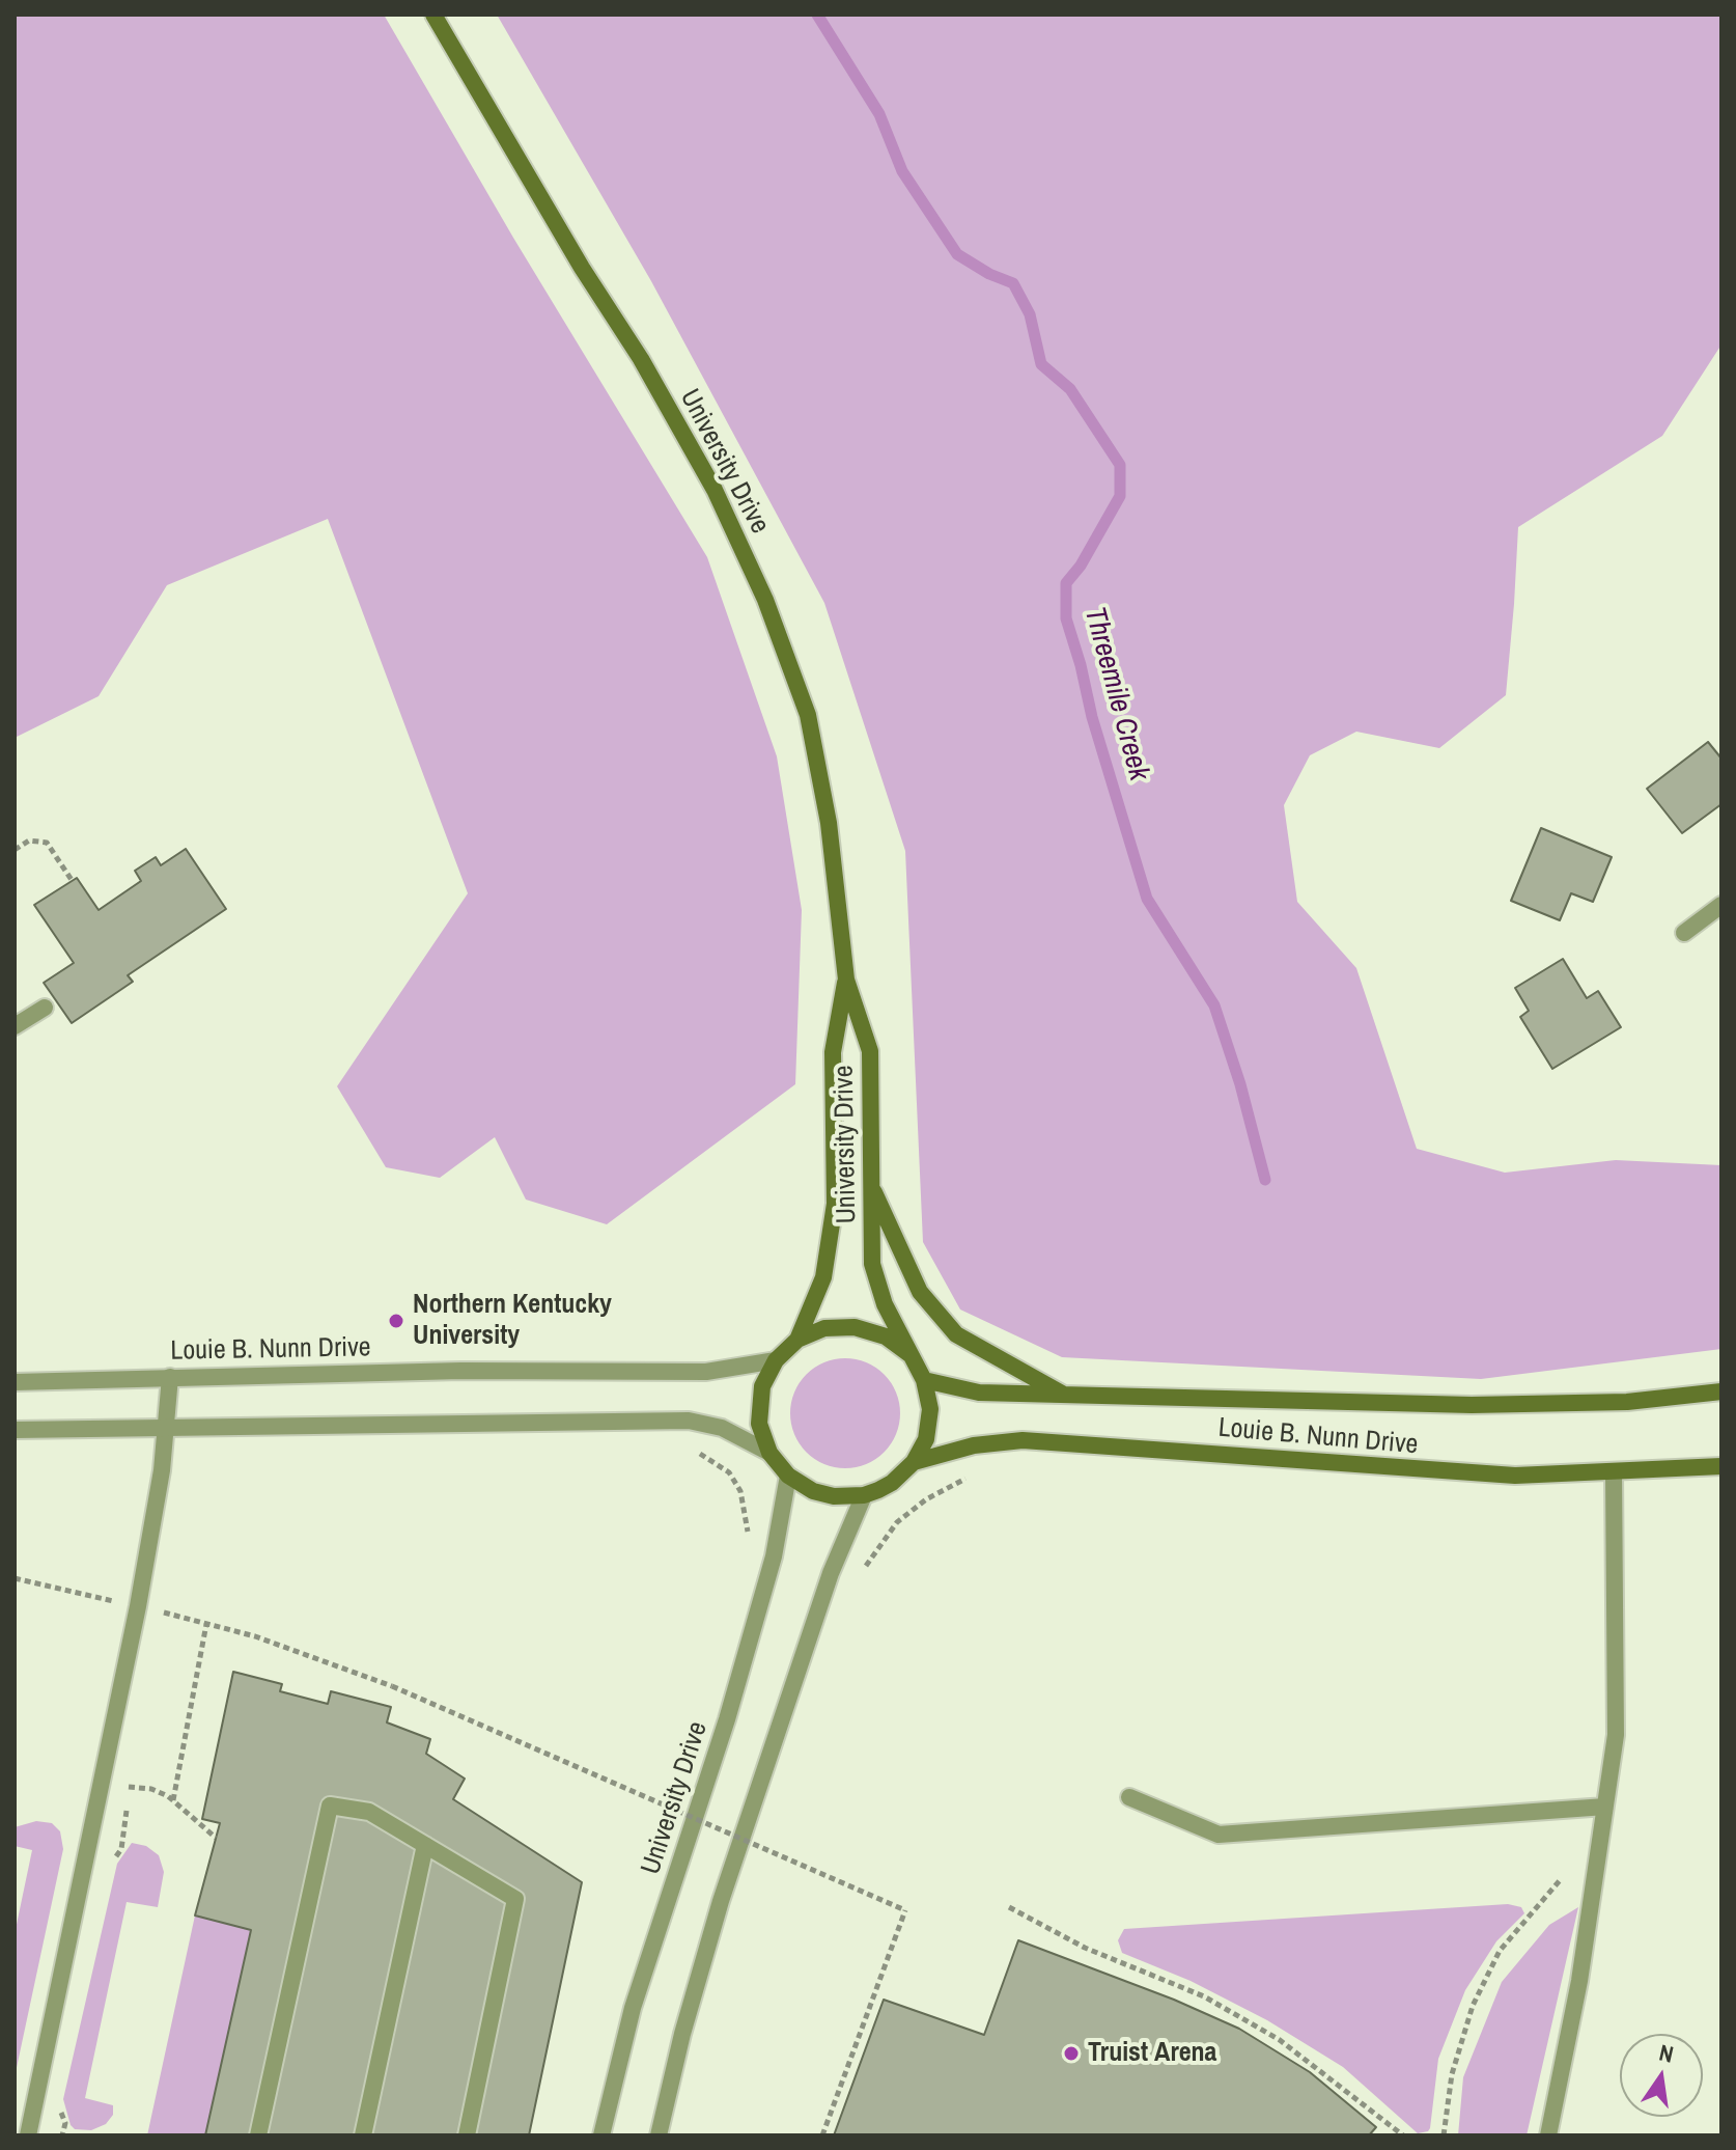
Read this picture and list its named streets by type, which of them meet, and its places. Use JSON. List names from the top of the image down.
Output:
{
  "streets": {
    "main road": ["University Drive", "Louie B. Nunn Drive"]
  },
  "crossings": [
    ["University Drive", "Louie B. Nunn Drive"]
  ],
  "water": ["Threemile Creek"],
  "places": ["Northern Kentucky University", "Truist Arena"],
  "north": "top"
}
